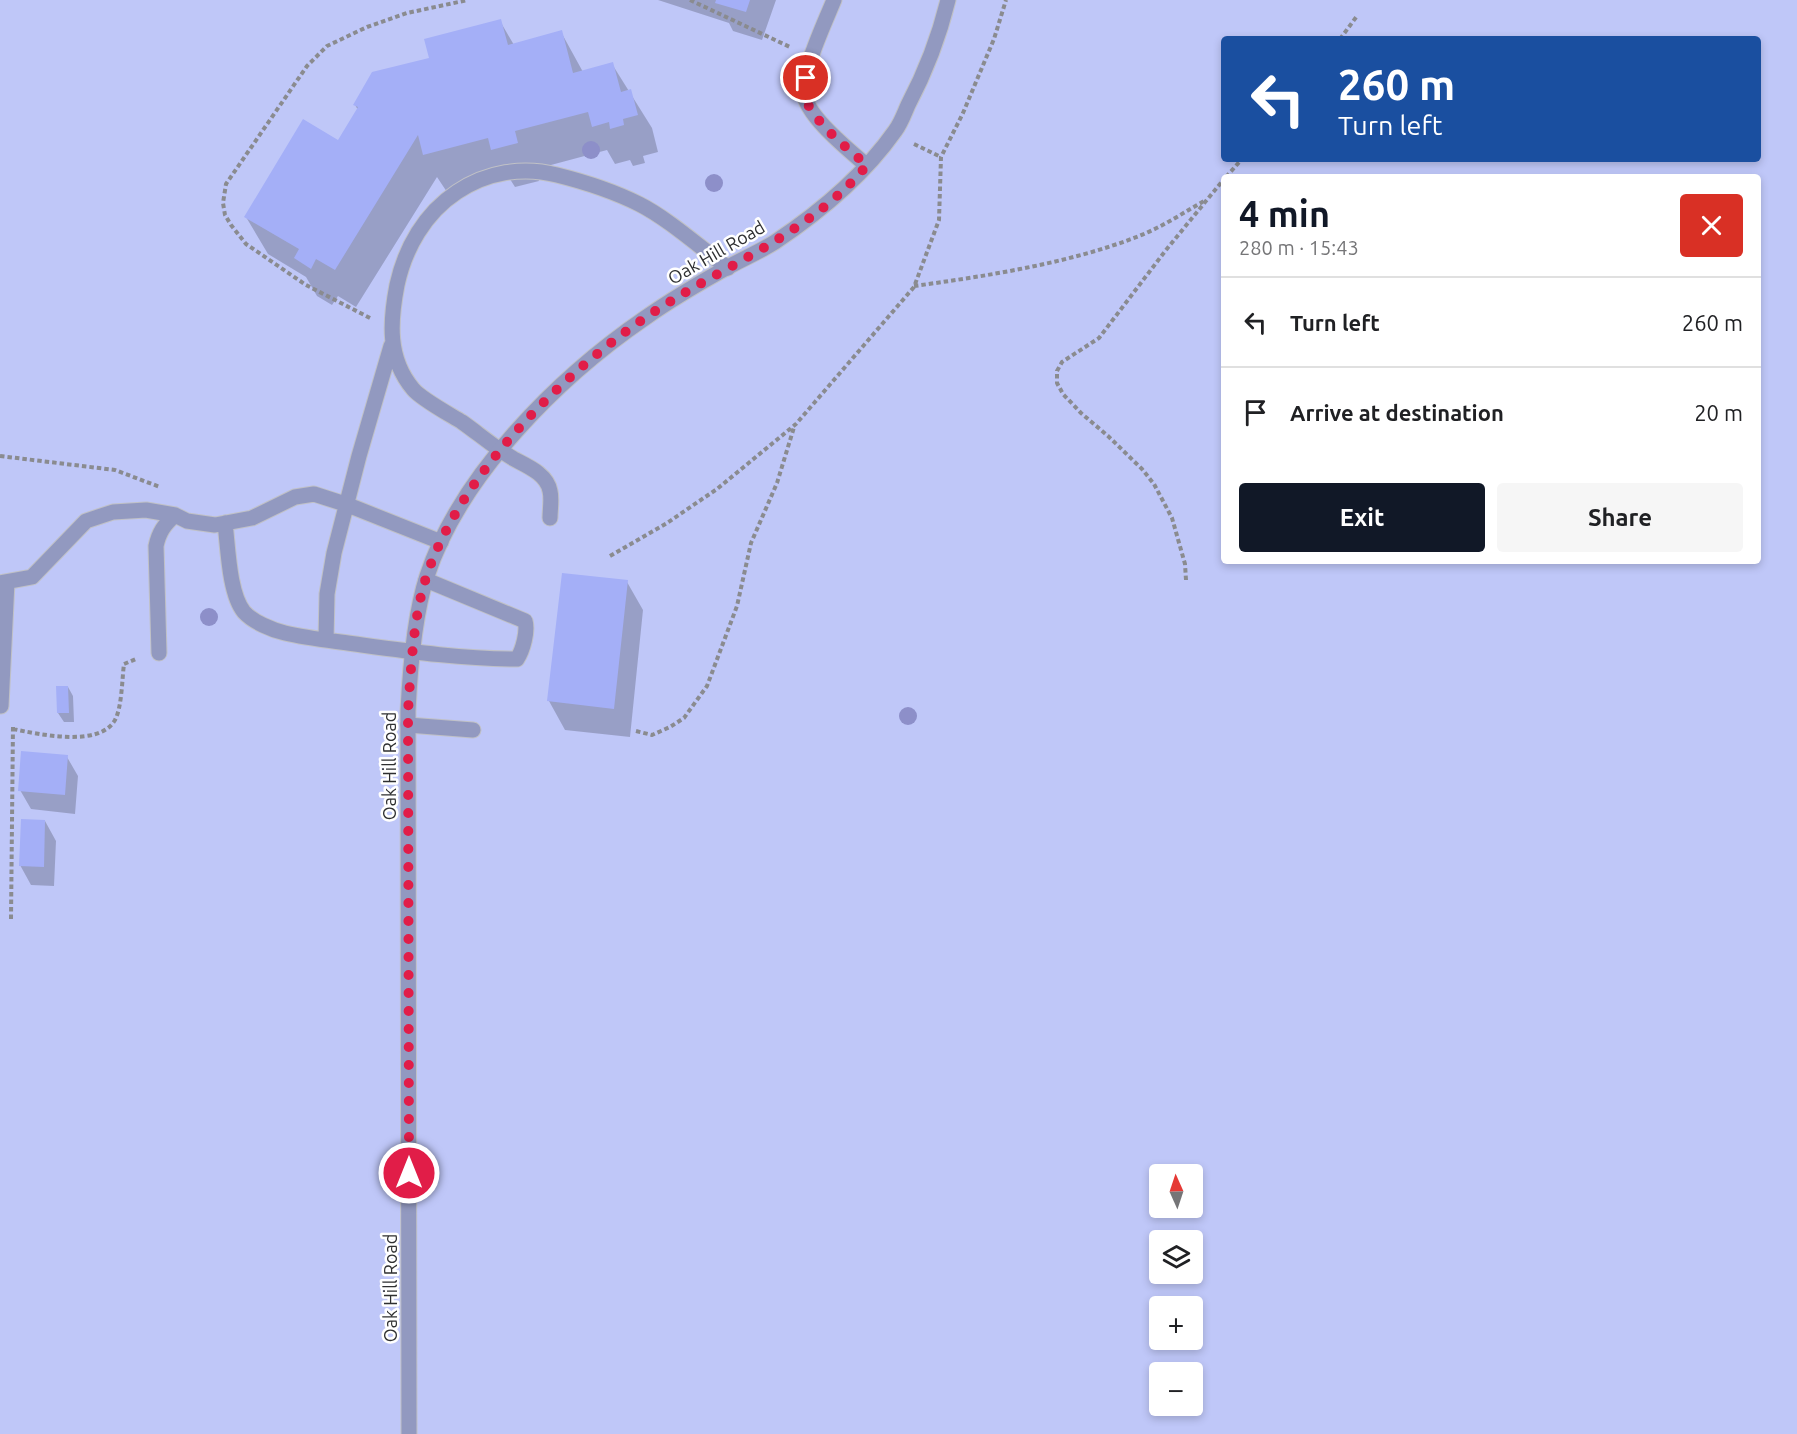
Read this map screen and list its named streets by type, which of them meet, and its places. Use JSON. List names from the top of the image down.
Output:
{
  "streets": {
    "street": ["Oak Hill Road"]
  },
  "north": "top",
  "page": {
    "turn": ["260 m", "Turn left"],
    "heading": ["4 min", "280 m · 15:43"],
    "list": [
      {
        "name": "Turn left",
        "value": "260 m"
      },
      {
        "name": "Arrive at destination",
        "value": "20 m"
      }
    ],
    "buttons": ["Exit", "Share"],
    "map_buttons": ["+", "−"]
  }
}
